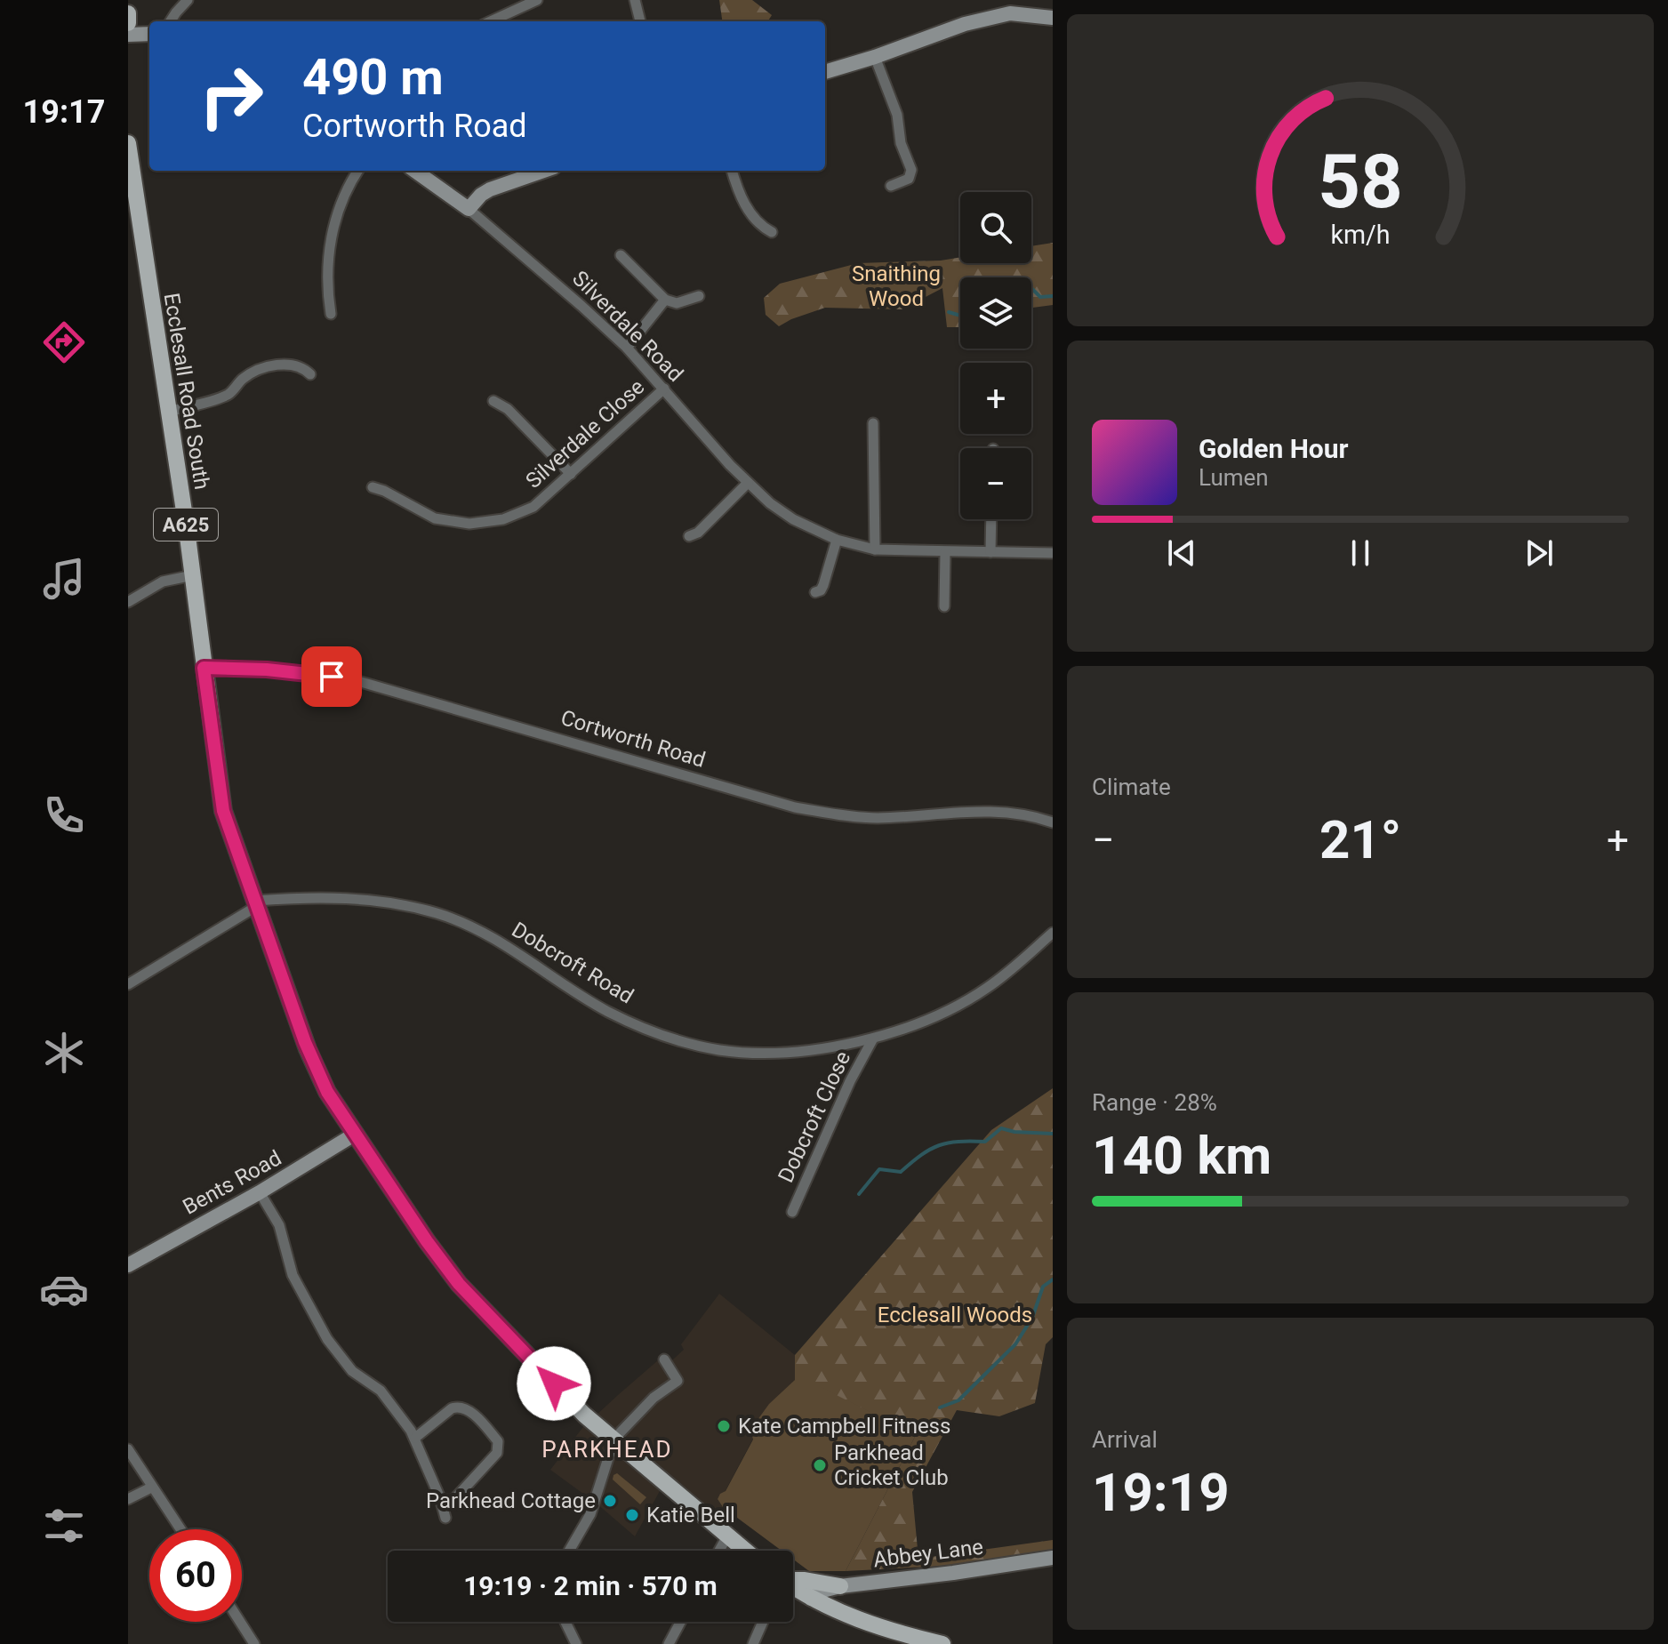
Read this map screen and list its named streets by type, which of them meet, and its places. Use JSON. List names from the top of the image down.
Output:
{
  "streets": {
    "main road": ["Ecclesall Road South", "A625"],
    "street": [
      "Silverdale Road",
      "Silverdale Close",
      "Cortworth Road",
      "Dobcroft Road",
      "Dobcroft Close",
      "Bents Road",
      "Abbey Lane"
    ]
  },
  "crossings": [
    ["Silverdale Road", "Silverdale Close"],
    ["Ecclesall Road South", "Cortworth Road"],
    ["Ecclesall Road South", "Dobcroft Road"],
    ["Ecclesall Road South", "Bents Road"],
    ["Dobcroft Road", "Dobcroft Close"]
  ],
  "districts": ["PARKHEAD"],
  "parks": ["Snaithing Wood", "Ecclesall Woods"],
  "places": [
    "Kate Campbell Fitness",
    "Parkhead Cricket Club",
    "Parkhead Cottage",
    "Katie Bell"
  ],
  "page": {
    "tabs": "19:17",
    "turn": ["490 m", "Cortworth Road"],
    "map_buttons": ["+", "−"],
    "song": ["Golden Hour", "Lumen"],
    "tile": [
      "Climate",
      ["Range · 28%", "140 km"],
      ["Arrival", "19:19"]
    ],
    "heat": ["−", "21°", "+"],
    "limit": "60",
    "trip": "19:19 · 2 min · 570 m",
    "gauge": ["58", "km/h"]
  }
}
